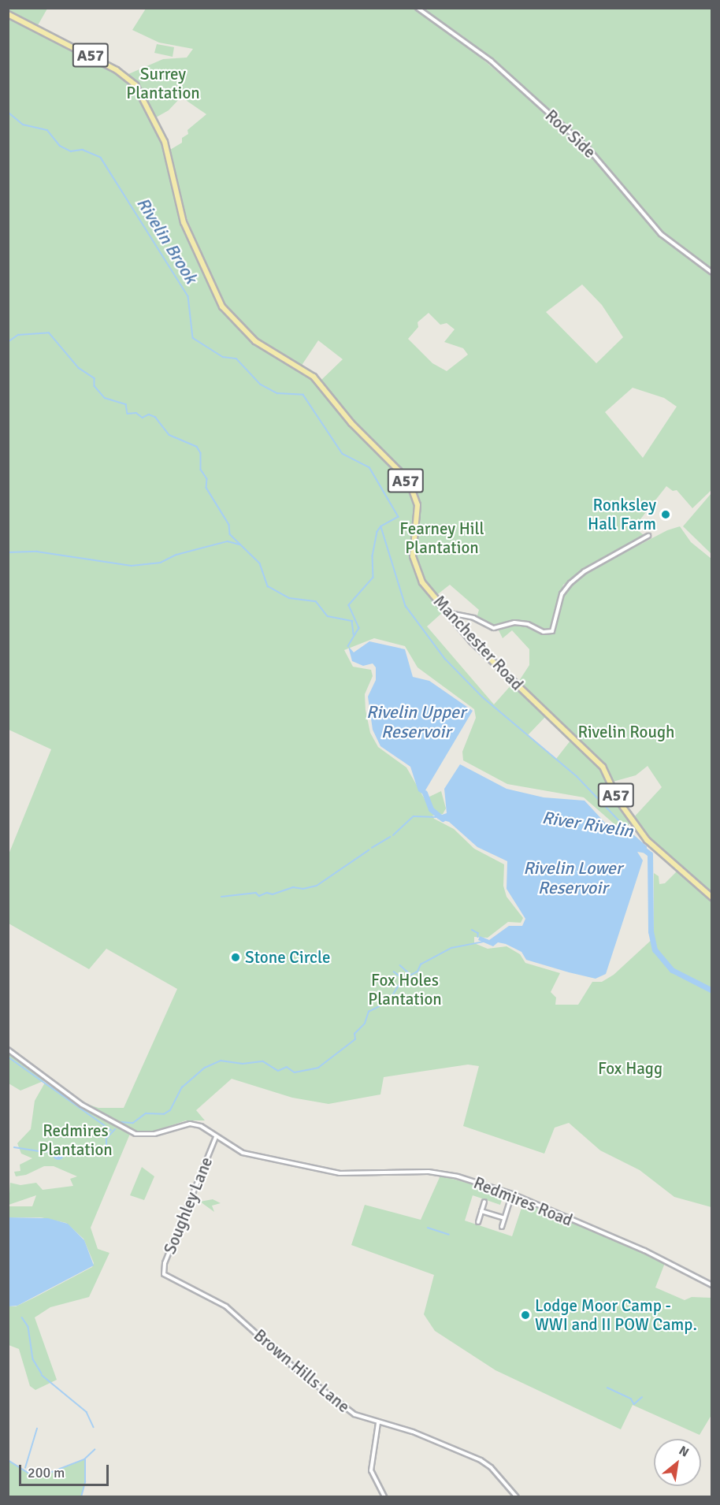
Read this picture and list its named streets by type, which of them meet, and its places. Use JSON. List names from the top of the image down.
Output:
{
  "streets": {
    "main road": ["A57", "Manchester Road"],
    "street": [
      "Rod Side",
      "Redmires Road",
      "Soughley Lane",
      "Brown Hills Lane"
    ]
  },
  "crossings": [
    ["Redmires Road", "Soughley Lane"],
    ["Soughley Lane", "Brown Hills Lane"]
  ],
  "water": [
    "Rivelin Brook",
    "Rivelin Upper Reservoir",
    "River Rivelin",
    "Rivelin Lower Reservoir"
  ],
  "parks": [
    "Surrey Plantation",
    "Fearney Hill Plantation",
    "Rivelin Rough",
    "Fox Holes Plantation",
    "Fox Hagg",
    "Redmires Plantation"
  ],
  "places": ["Ronksley Hall Farm", "Stone Circle", "Lodge Moor Camp - WWI and II POW Camp."],
  "scale_bar": "200 m",
  "north": "top right"
}
